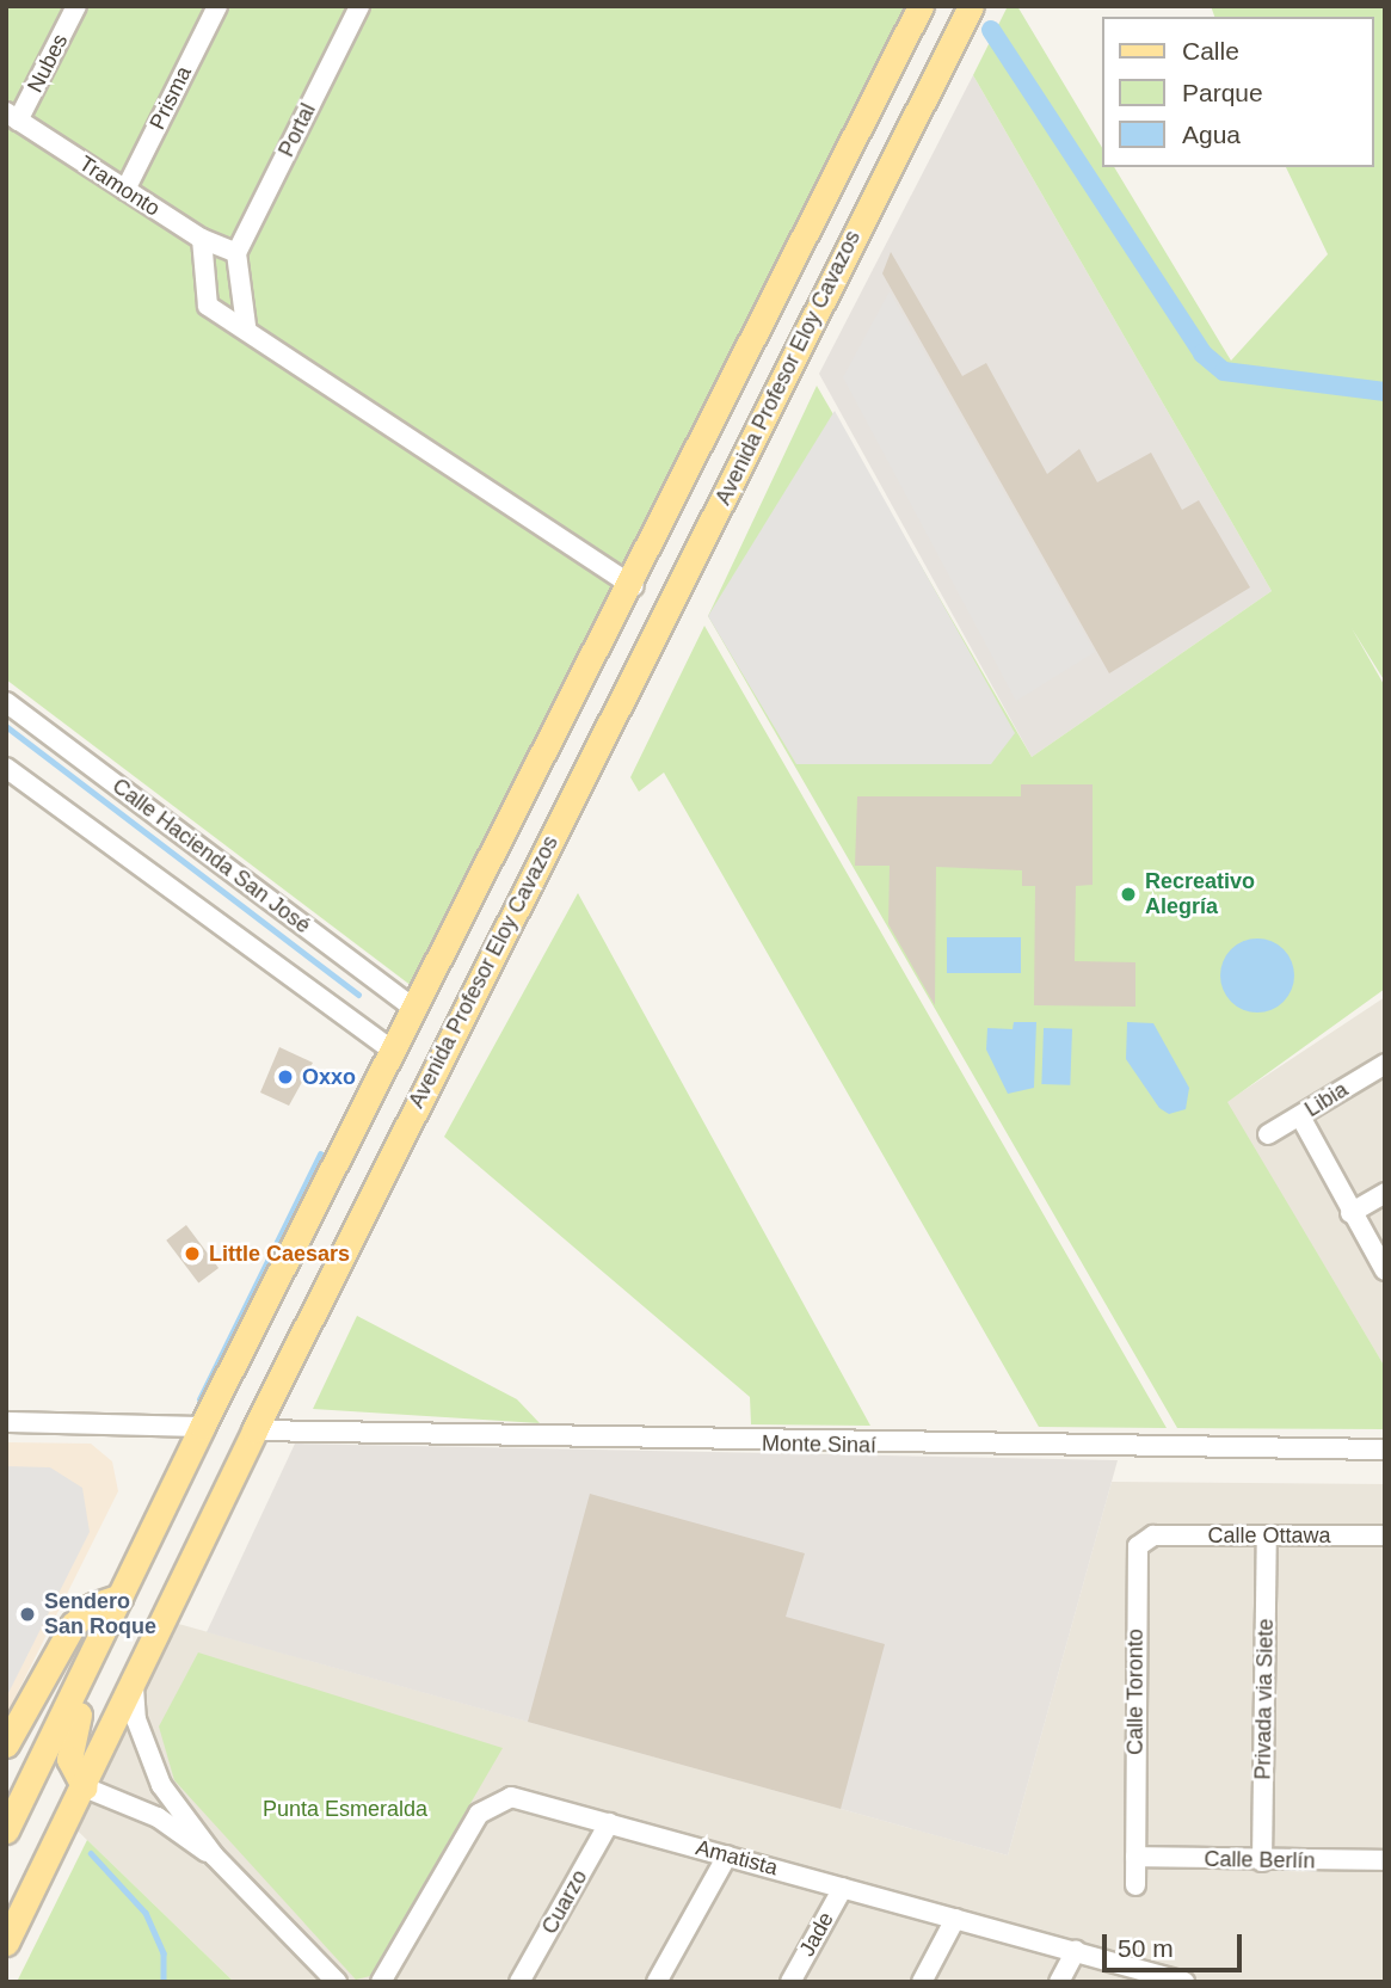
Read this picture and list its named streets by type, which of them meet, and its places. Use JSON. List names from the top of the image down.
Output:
{
  "streets": {
    "main road": ["Avenida Profesor Eloy Cavazos"],
    "street": [
      "Nubes",
      "Prisma",
      "Portal",
      "Tramonto",
      "Calle Hacienda San José",
      "Libia",
      "Monte Sinaí",
      "Calle Ottawa",
      "Calle Toronto",
      "Privada via Siete",
      "Amatista",
      "Calle Berlín",
      "Cuarzo",
      "Jade"
    ]
  },
  "crossings": [
    ["Nubes", "Tramonto"],
    ["Prisma", "Tramonto"],
    ["Portal", "Tramonto"],
    ["Avenida Profesor Eloy Cavazos", "Calle Hacienda San José"],
    ["Avenida Profesor Eloy Cavazos", "Monte Sinaí"],
    ["Calle Ottawa", "Calle Toronto"],
    ["Calle Ottawa", "Privada via Siete"],
    ["Calle Toronto", "Calle Berlín"],
    ["Privada via Siete", "Calle Berlín"],
    ["Amatista", "Cuarzo"],
    ["Amatista", "Jade"]
  ],
  "parks": ["Punta Esmeralda"],
  "places": [
    "Recreativo Alegría",
    "Oxxo",
    "Little Caesars",
    "Sendero San Roque"
  ],
  "legend": ["Calle", "Parque", "Agua"],
  "scale_bar": "50 m"
}
